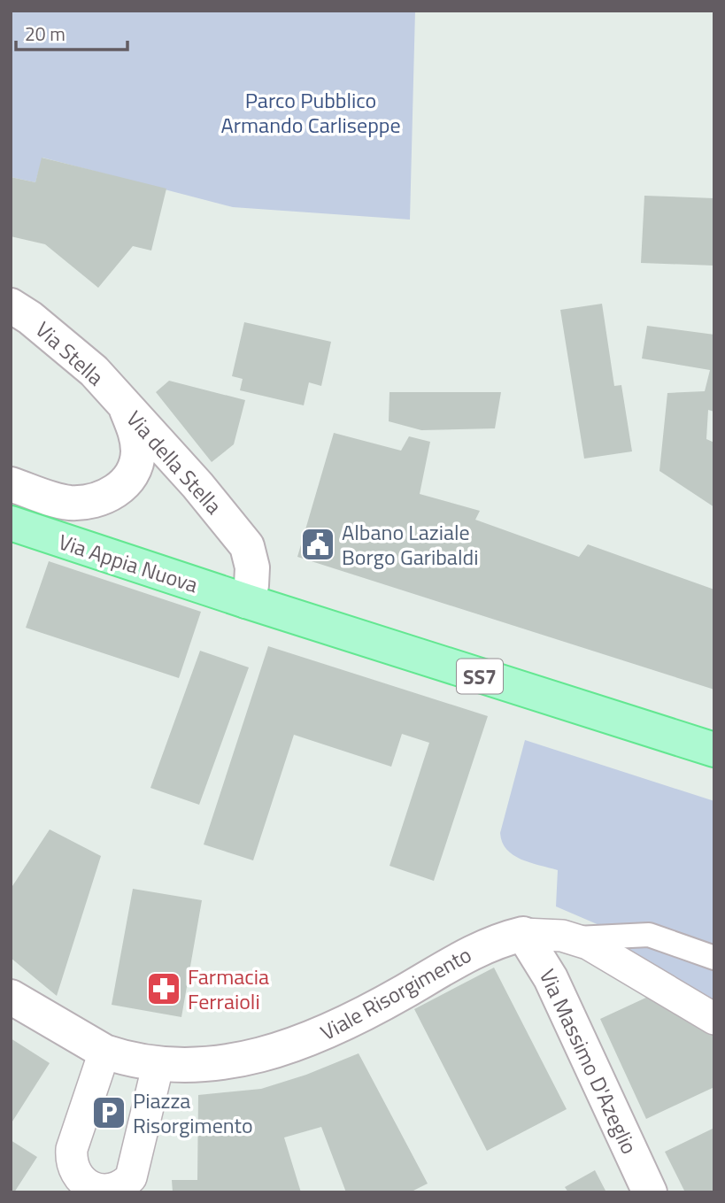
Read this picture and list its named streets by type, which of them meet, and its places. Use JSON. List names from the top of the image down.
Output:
{
  "streets": {
    "main road": ["Via Appia Nuova", "SS7"],
    "street": [
      "Via Stella",
      "Via della Stella",
      "Viale Risorgimento",
      "Via Massimo D'Azeglio"
    ]
  },
  "crossings": [
    ["Via Stella", "Via della Stella"],
    ["Via della Stella", "Via Appia Nuova"],
    ["Via della Stella", "SS7"],
    ["Via Appia Nuova", "SS7"],
    ["Viale Risorgimento", "Via Massimo D'Azeglio"]
  ],
  "parks": ["Parco Pubblico Armando Carliseppe"],
  "places": {
    "public building": ["Albano Laziale Borgo Garibaldi"],
    "pharmacy": ["Farmacia Ferraioli"],
    "parking": ["Piazza Risorgimento"]
  },
  "scale_bar": "20 m"
}
